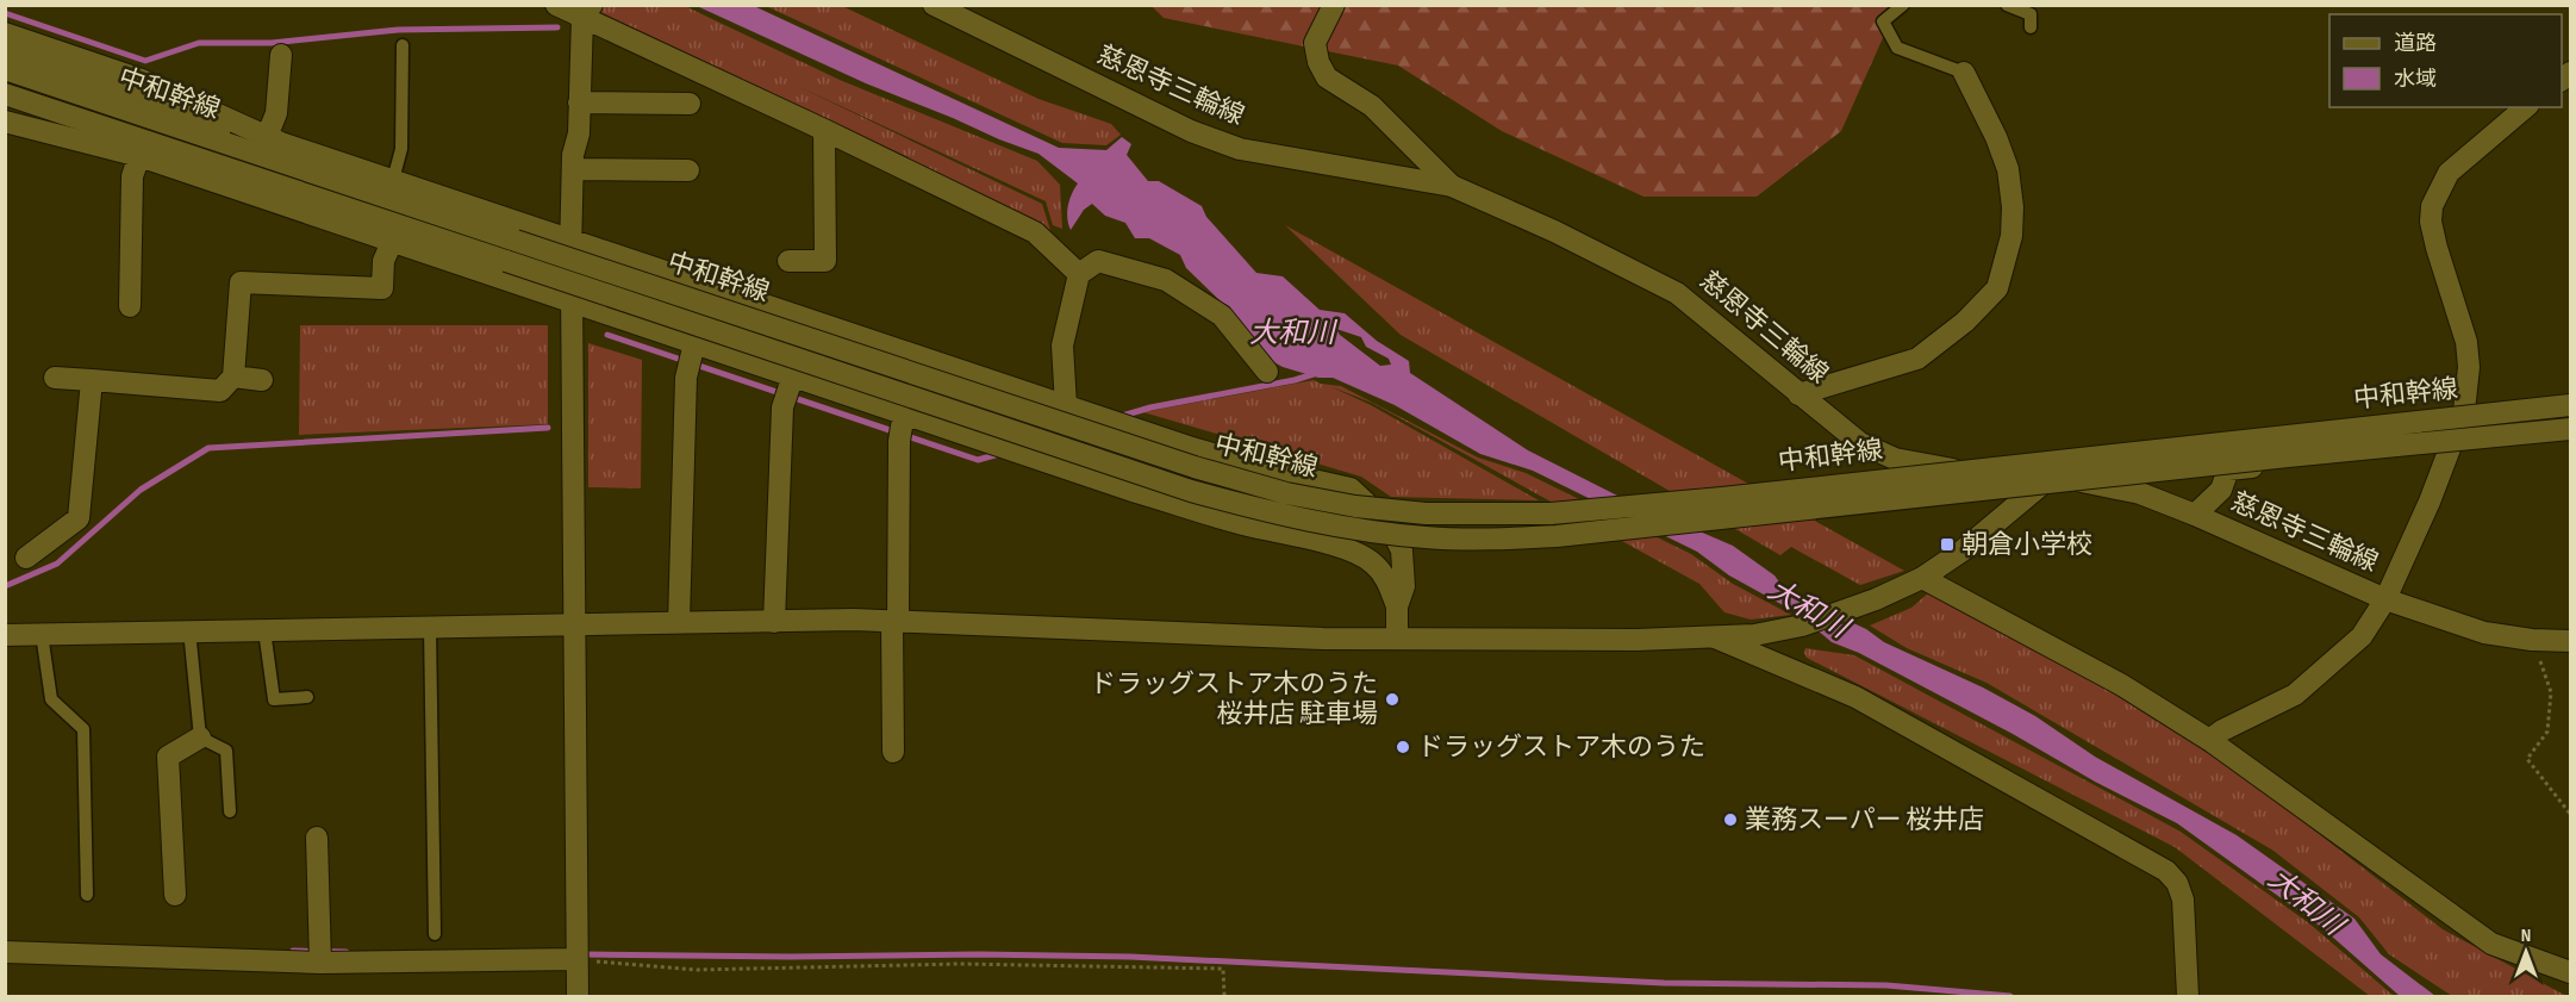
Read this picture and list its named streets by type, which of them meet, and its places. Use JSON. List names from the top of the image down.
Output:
{
  "streets": {
    "street": ["慈恩寺三輪線", "中和幹線"]
  },
  "water": ["大和川"],
  "places": {
    "transit": ["朝倉小学校"],
    "other": ["ドラッグストア木のうた 桜井店 駐車場", "ドラッグストア木のうた", "業務スーパー 桜井店"]
  },
  "legend": ["道路", "水域"],
  "north": "top"
}
